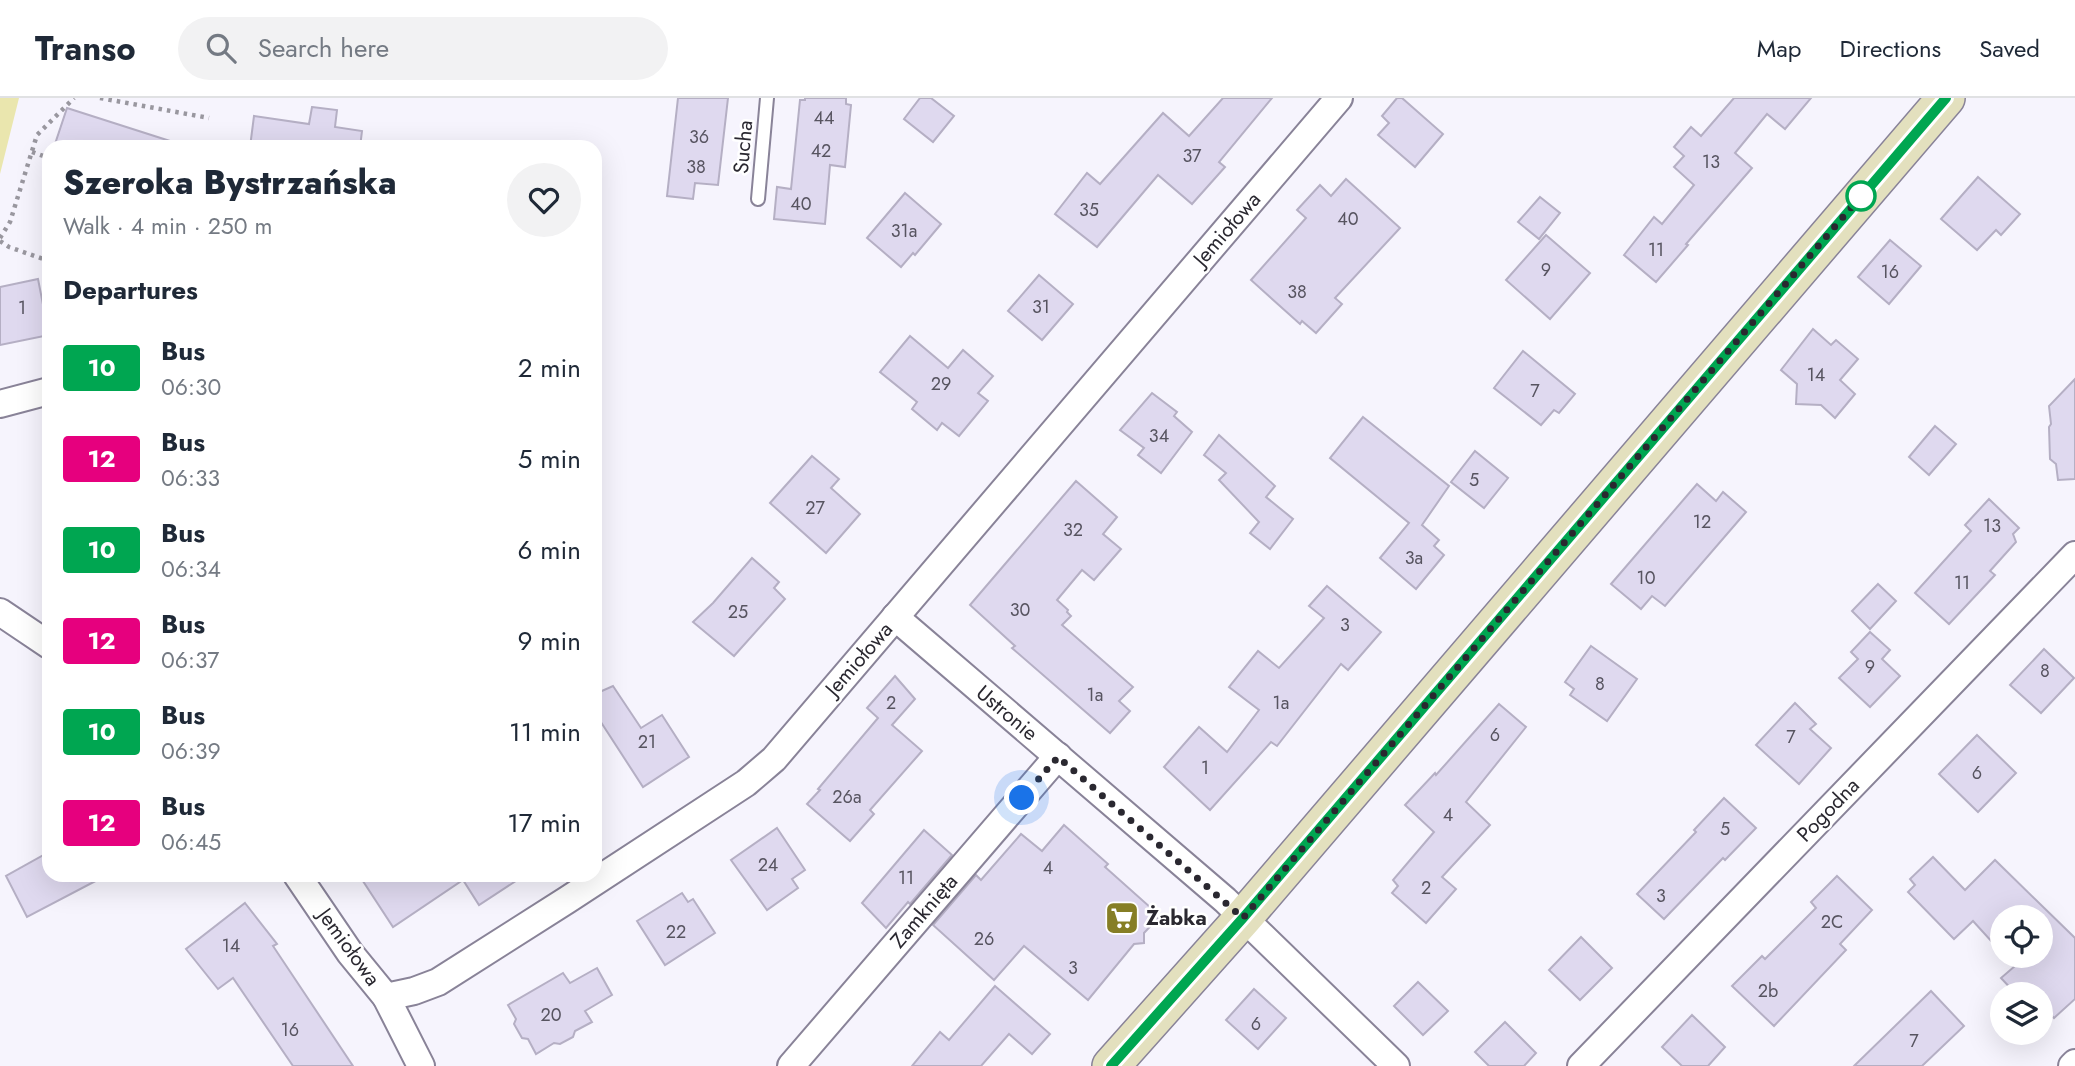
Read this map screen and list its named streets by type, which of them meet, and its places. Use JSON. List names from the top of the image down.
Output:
{
  "streets": {
    "street": [
      "Jemiołowa",
      "Ustronie",
      "Pogodna",
      "Zamknięta"
    ],
    "lane": ["Sucha"]
  },
  "crossings": [
    ["Jemiołowa", "Ustronie"],
    ["Ustronie", "Zamknięta"]
  ],
  "places": {
    "supermarket": ["Żabka"]
  },
  "lines": ["bus line 10"],
  "house_numbers": [
    "44",
    "36",
    "42",
    "37",
    "13",
    "38",
    "40",
    "35",
    "40",
    "31a",
    "11",
    "9",
    "16",
    "38",
    "31",
    "1",
    "14",
    "29",
    "7",
    "34",
    "5",
    "27",
    "12",
    "13",
    "32",
    "3a",
    "10",
    "11",
    "30",
    "25",
    "3",
    "9",
    "8",
    "8",
    "1a",
    "2",
    "1a",
    "6",
    "7",
    "21",
    "1",
    "6",
    "26a",
    "4",
    "5",
    "24",
    "4",
    "11",
    "2",
    "3",
    "2C",
    "22",
    "26",
    "14",
    "3",
    "2b",
    "20",
    "6",
    "16",
    "7"
  ],
  "page": {
    "header": "Transo",
    "search": "Search here",
    "nav": ["Map", "Directions", "Saved"],
    "heading": [
      ["Szeroka Bystrzańska", "Walk · 4 min · 250 m"],
      "Departures"
    ],
    "list": [
      {
        "mark": "10",
        "name": "Bus",
        "note": "06:30",
        "value": "2 min"
      },
      {
        "mark": "12",
        "name": "Bus",
        "note": "06:33",
        "value": "5 min"
      },
      {
        "mark": "10",
        "name": "Bus",
        "note": "06:34",
        "value": "6 min"
      },
      {
        "mark": "12",
        "name": "Bus",
        "note": "06:37",
        "value": "9 min"
      },
      {
        "mark": "10",
        "name": "Bus",
        "note": "06:39",
        "value": "11 min"
      },
      {
        "mark": "12",
        "name": "Bus",
        "note": "06:45",
        "value": "17 min"
      }
    ]
  }
}
